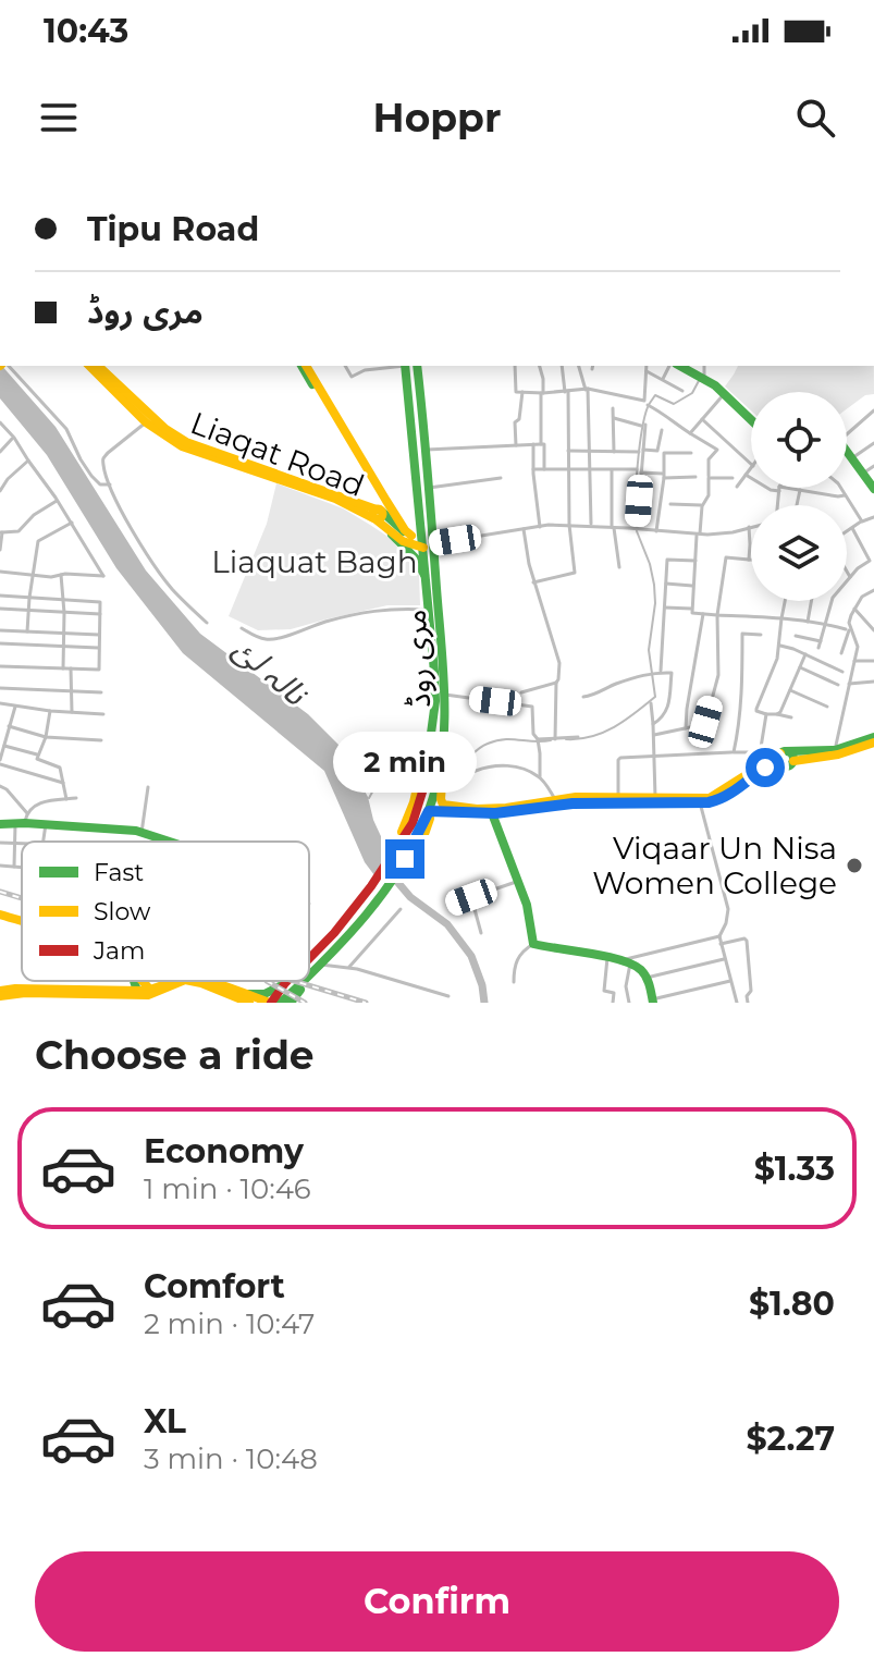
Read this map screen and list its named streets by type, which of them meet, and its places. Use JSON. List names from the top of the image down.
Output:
{
  "streets": {
    "main road": ["Liaqat Road", "مری روڈ"]
  },
  "crossings": [
    ["Liaqat Road", "مری روڈ"]
  ],
  "water": ["نالہ لئ"],
  "parks": ["Liaquat Bagh"],
  "places": ["Viqaar Un Nisa Women College"],
  "legend": ["Fast", "Slow", "Jam"],
  "page": {
    "status": "10:43",
    "header": "Hoppr",
    "banner": ["Tipu Road", "مری روڈ"],
    "bubble": "2 min",
    "heading": "Choose a ride",
    "list": [
      {
        "name": "Economy",
        "note": "1 min · 10:46",
        "value": "$1.33"
      },
      {
        "name": "Comfort",
        "note": "2 min · 10:47",
        "value": "$1.80"
      },
      {
        "name": "XL",
        "note": "3 min · 10:48",
        "value": "$2.27"
      }
    ],
    "buttons": "Confirm"
  }
}
